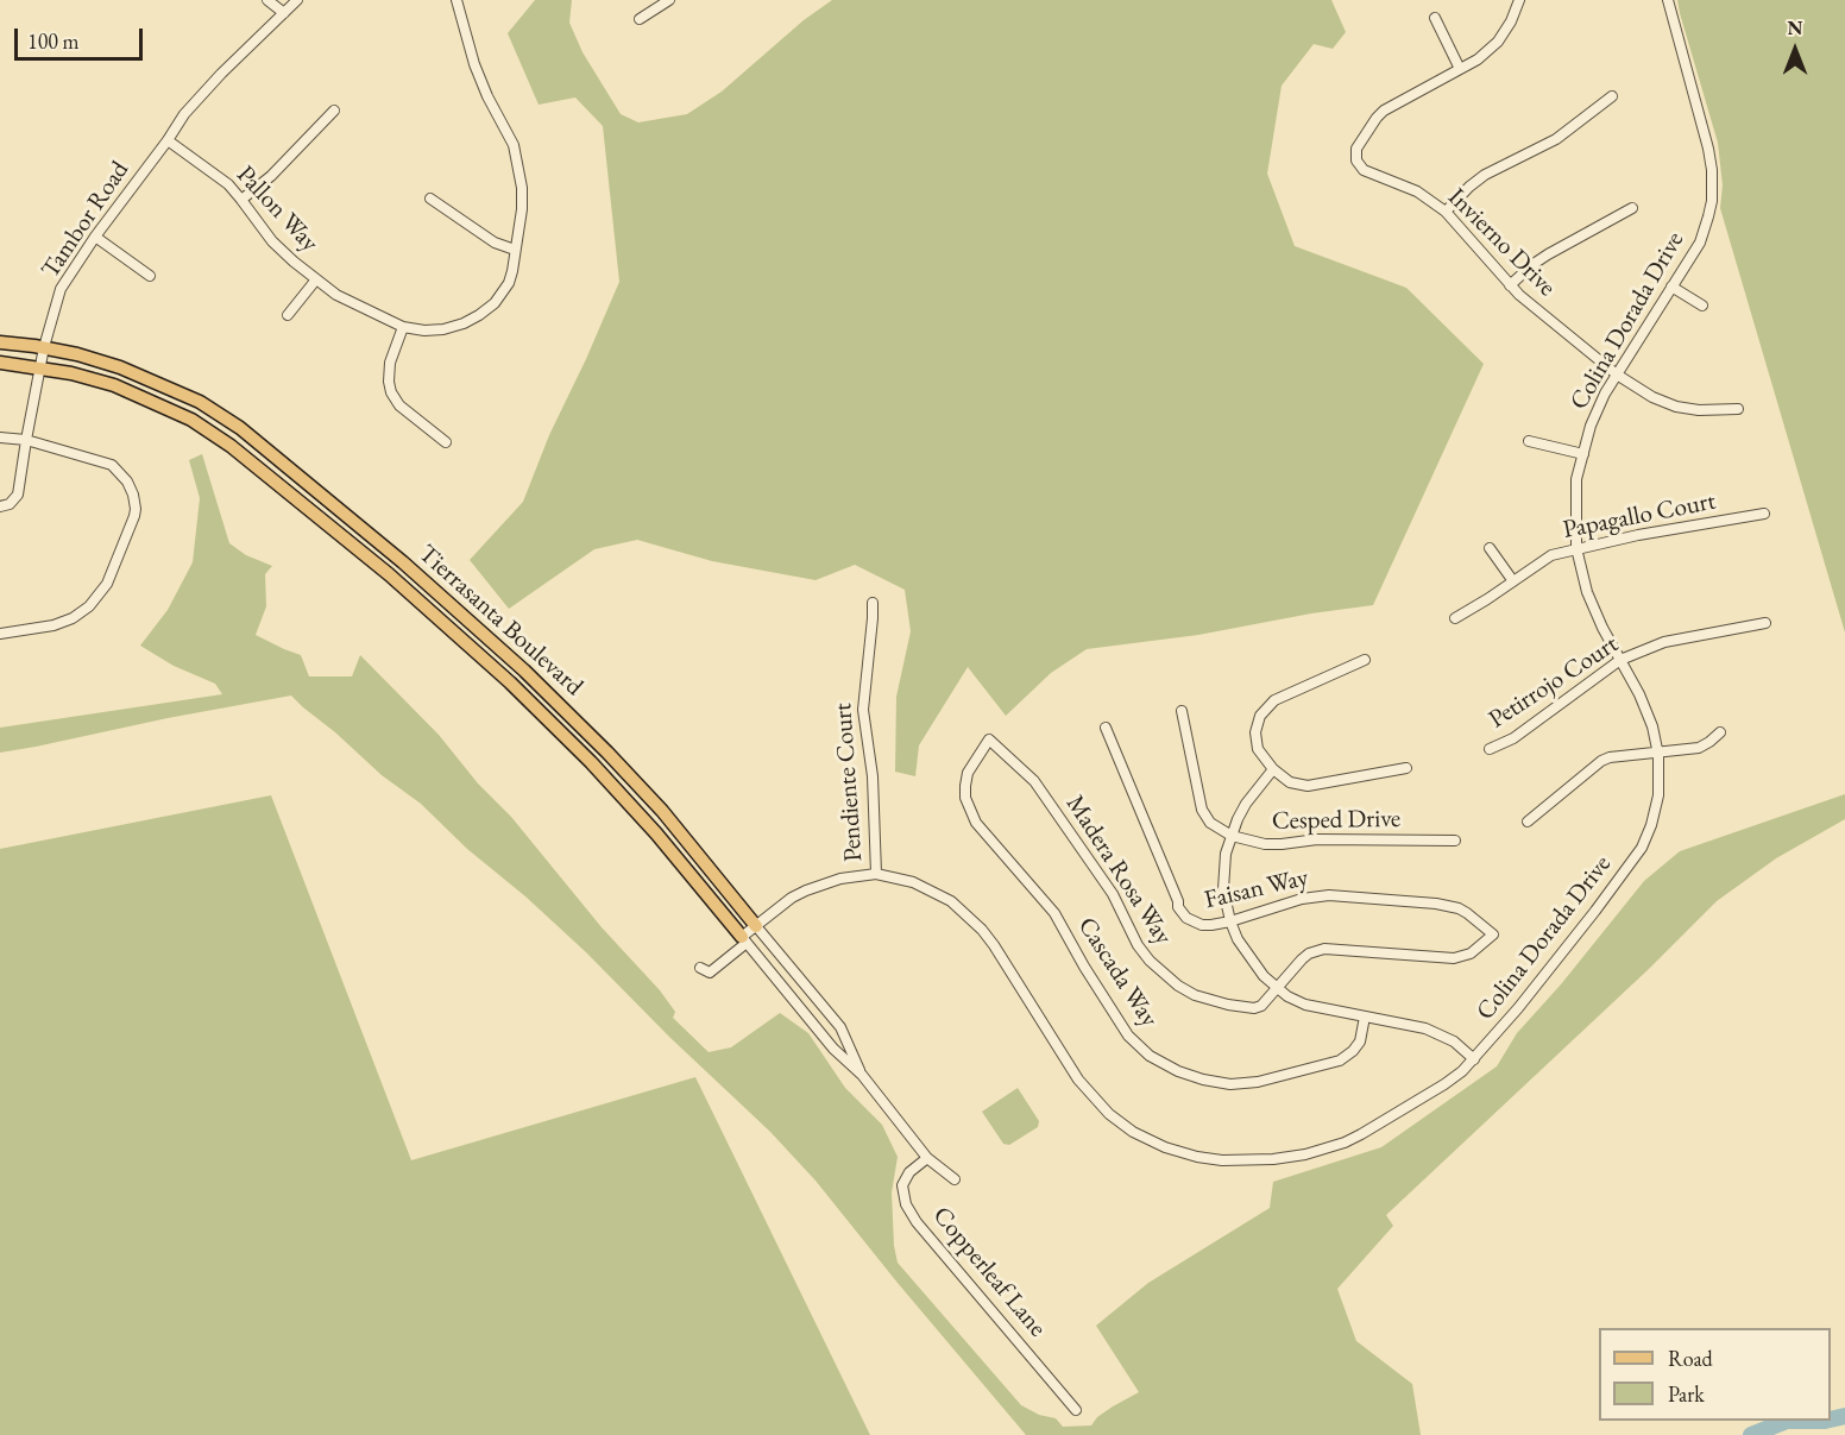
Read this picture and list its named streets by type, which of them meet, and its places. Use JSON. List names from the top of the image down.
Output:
{
  "streets": {
    "main road": ["Tierrasanta Boulevard"],
    "street": [
      "Pallon Way",
      "Tambor Road",
      "Invierno Drive",
      "Colina Dorada Drive",
      "Papagallo Court",
      "Petirrojo Court",
      "Pendiente Court",
      "Cesped Drive",
      "Madera Rosa Way",
      "Faisan Way",
      "Cascada Way",
      "Copperleaf Lane"
    ]
  },
  "crossings": [
    ["Pallon Way", "Tambor Road"],
    ["Tambor Road", "Tierrasanta Boulevard"],
    ["Invierno Drive", "Colina Dorada Drive"],
    ["Colina Dorada Drive", "Papagallo Court"],
    ["Colina Dorada Drive", "Tierrasanta Boulevard"],
    ["Colina Dorada Drive", "Petirrojo Court"],
    ["Colina Dorada Drive", "Pendiente Court"],
    ["Tierrasanta Boulevard", "Copperleaf Lane"],
    ["Madera Rosa Way", "Faisan Way"],
    ["Madera Rosa Way", "Cascada Way"]
  ],
  "legend": ["Road", "Park"],
  "scale_bar": "100 m",
  "north": "top"
}
